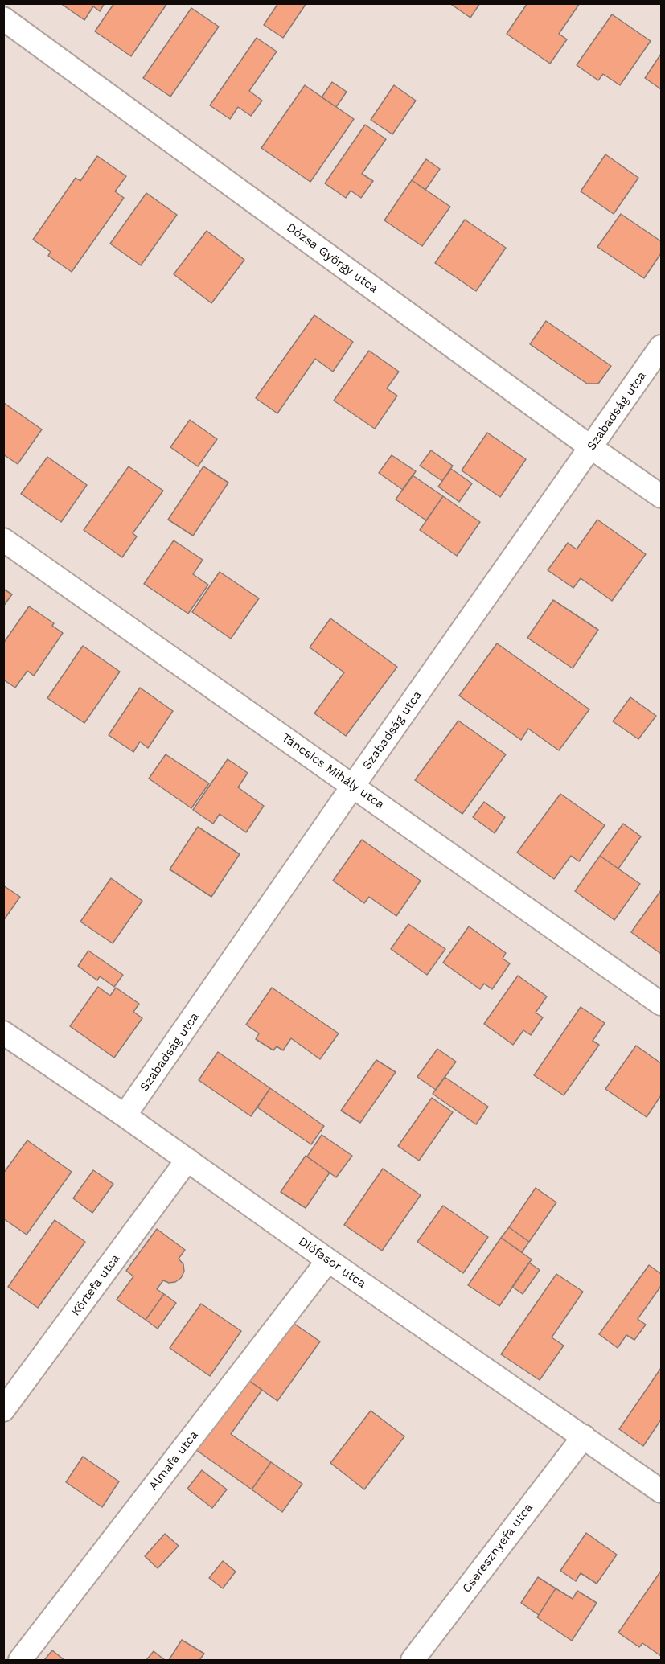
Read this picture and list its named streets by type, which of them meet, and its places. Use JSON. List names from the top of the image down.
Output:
{
  "streets": {
    "street": [
      "Dózsa György utca",
      "Szabadság utca",
      "Táncsics Mihály utca",
      "Diófasor utca",
      "Körtefa utca",
      "Almafa utca",
      "Cseresznyefa utca"
    ]
  },
  "crossings": [
    ["Dózsa György utca", "Szabadság utca"],
    ["Szabadság utca", "Táncsics Mihály utca"],
    ["Szabadság utca", "Diófasor utca"],
    ["Diófasor utca", "Körtefa utca"],
    ["Diófasor utca", "Almafa utca"],
    ["Diófasor utca", "Cseresznyefa utca"]
  ]
}
